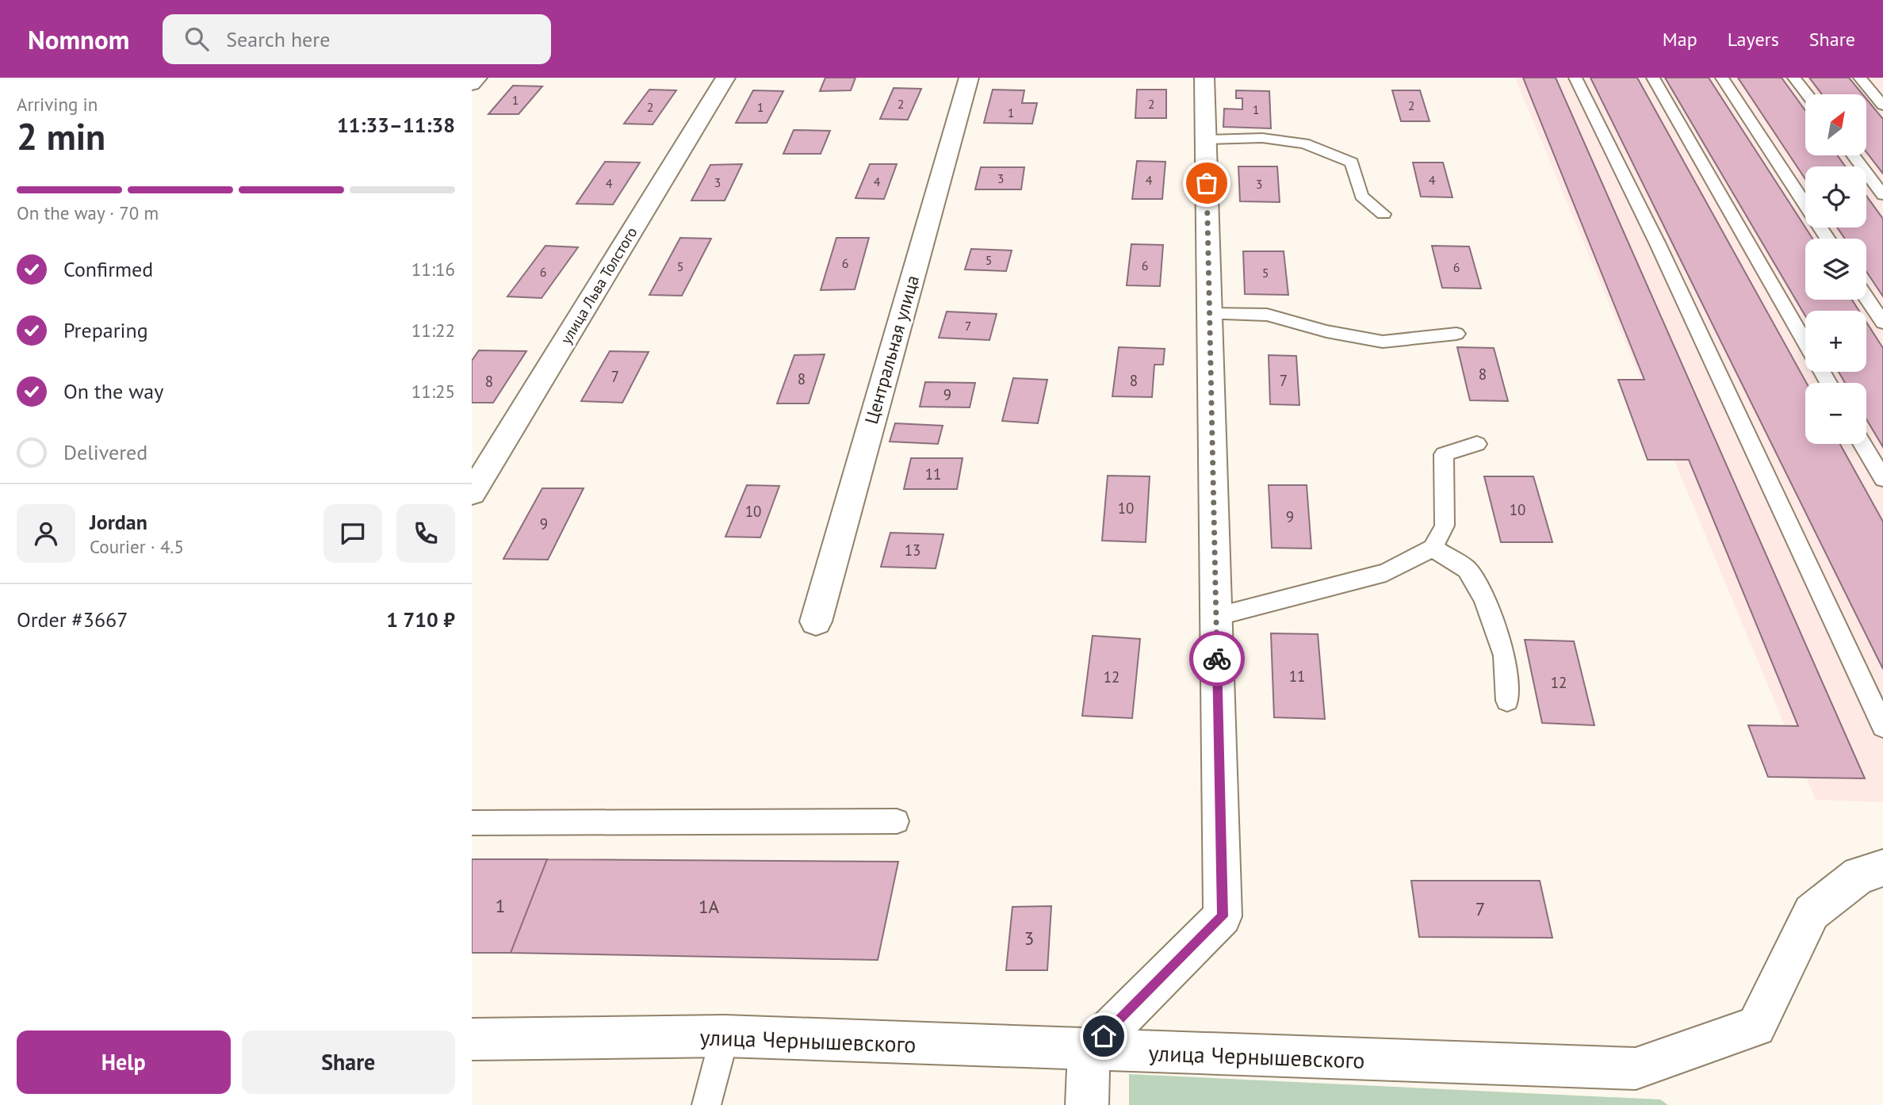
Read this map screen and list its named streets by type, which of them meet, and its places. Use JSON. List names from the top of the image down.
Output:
{
  "streets": {
    "street": ["улица Льва Толстого", "Центральная улица", "улица Чернышевского"]
  },
  "house_numbers": [
    "1",
    "2",
    "2",
    "2",
    "2",
    "1",
    "1",
    "1",
    "3",
    "4",
    "4",
    "4",
    "3",
    "4",
    "3",
    "5",
    "6",
    "6",
    "5",
    "6",
    "6",
    "5",
    "7",
    "8",
    "7",
    "8",
    "8",
    "7",
    "8",
    "9",
    "11",
    "10",
    "10",
    "10",
    "9",
    "9",
    "13",
    "11",
    "12",
    "12",
    "1",
    "1А",
    "7",
    "3"
  ],
  "north": "top right",
  "page": {
    "header": "Nomnom",
    "search": "Search here",
    "nav": ["Map", "Layers", "Share"],
    "heading": ["2 min", "Arriving in", "11:33–11:38"],
    "panel": [
      "Jordan",
      "Courier · 4.5",
      "Order #3667",
      "1 710 ₽"
    ],
    "map_buttons": ["+", "−"],
    "bar": "On the way · 70 m",
    "list": [
      ["Confirmed", "11:16"],
      ["Preparing", "11:22"],
      ["On the way", "11:25"],
      "Delivered"
    ],
    "buttons": ["Help", "Share"]
  }
}
